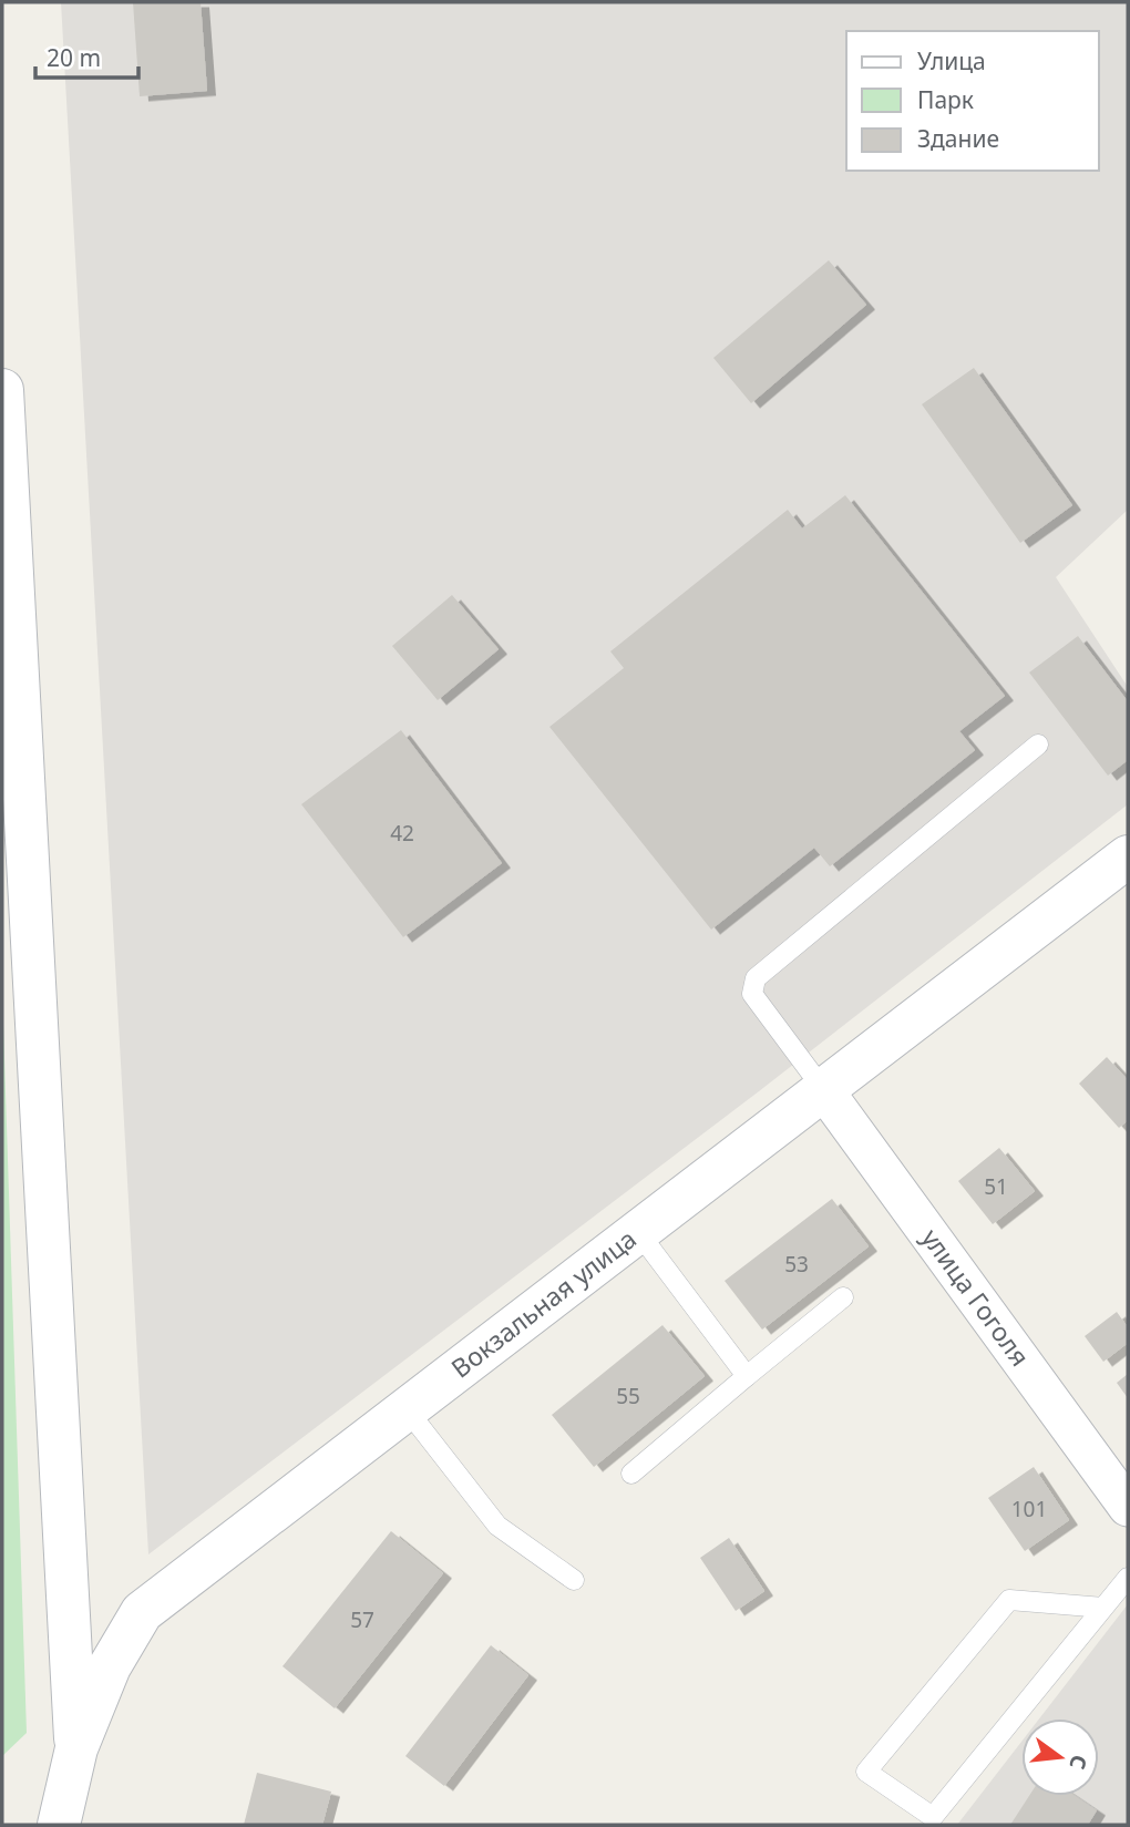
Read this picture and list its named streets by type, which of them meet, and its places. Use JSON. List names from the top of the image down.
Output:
{
  "streets": {
    "street": ["улица Гоголя", "Вокзальная улица"]
  },
  "crossings": [
    ["улица Гоголя", "Вокзальная улица"]
  ],
  "house_numbers": [
    "42",
    "51",
    "53",
    "55",
    "101",
    "57"
  ],
  "legend": ["Улица", "Парк", "Здание"],
  "scale_bar": "20 m",
  "north": "right"
}
